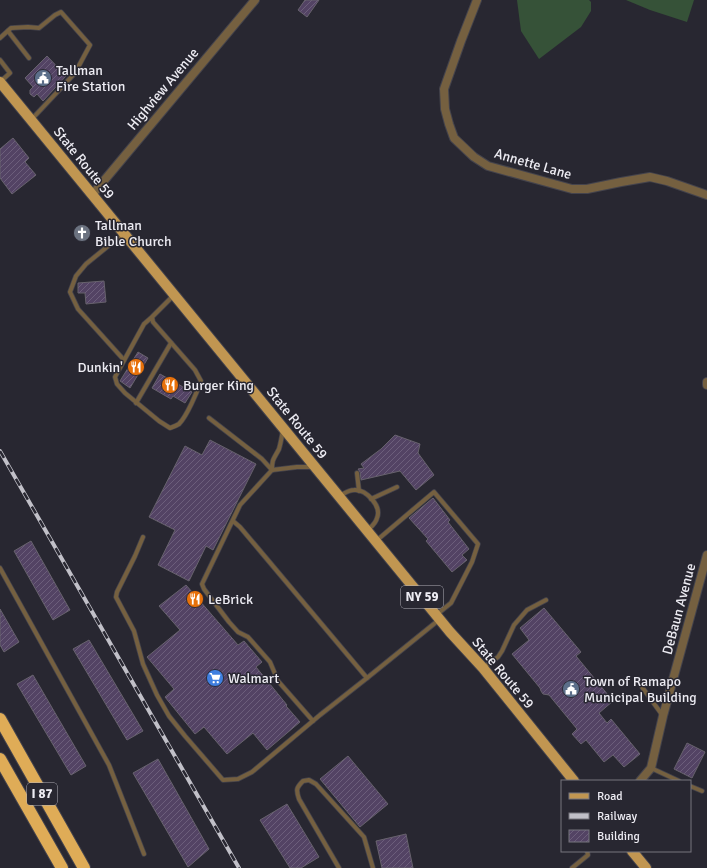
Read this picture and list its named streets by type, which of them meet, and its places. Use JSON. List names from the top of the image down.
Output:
{
  "streets": {
    "highway": ["I 87"],
    "main road": ["State Route 59", "NY 59"],
    "street": ["Highview Avenue", "Annette Lane", "DeBaun Avenue"]
  },
  "crossings": [
    ["Highview Avenue", "State Route 59"]
  ],
  "places": {
    "public building": ["Tallman Fire Station", "Town of Ramapo Municipal Building"],
    "church": ["Tallman Bible Church"],
    "restaurant": ["Dunkin'", "Burger King", "LeBrick"],
    "supermarket": ["Walmart"]
  },
  "legend": ["Road", "Railway", "Building"]
}
